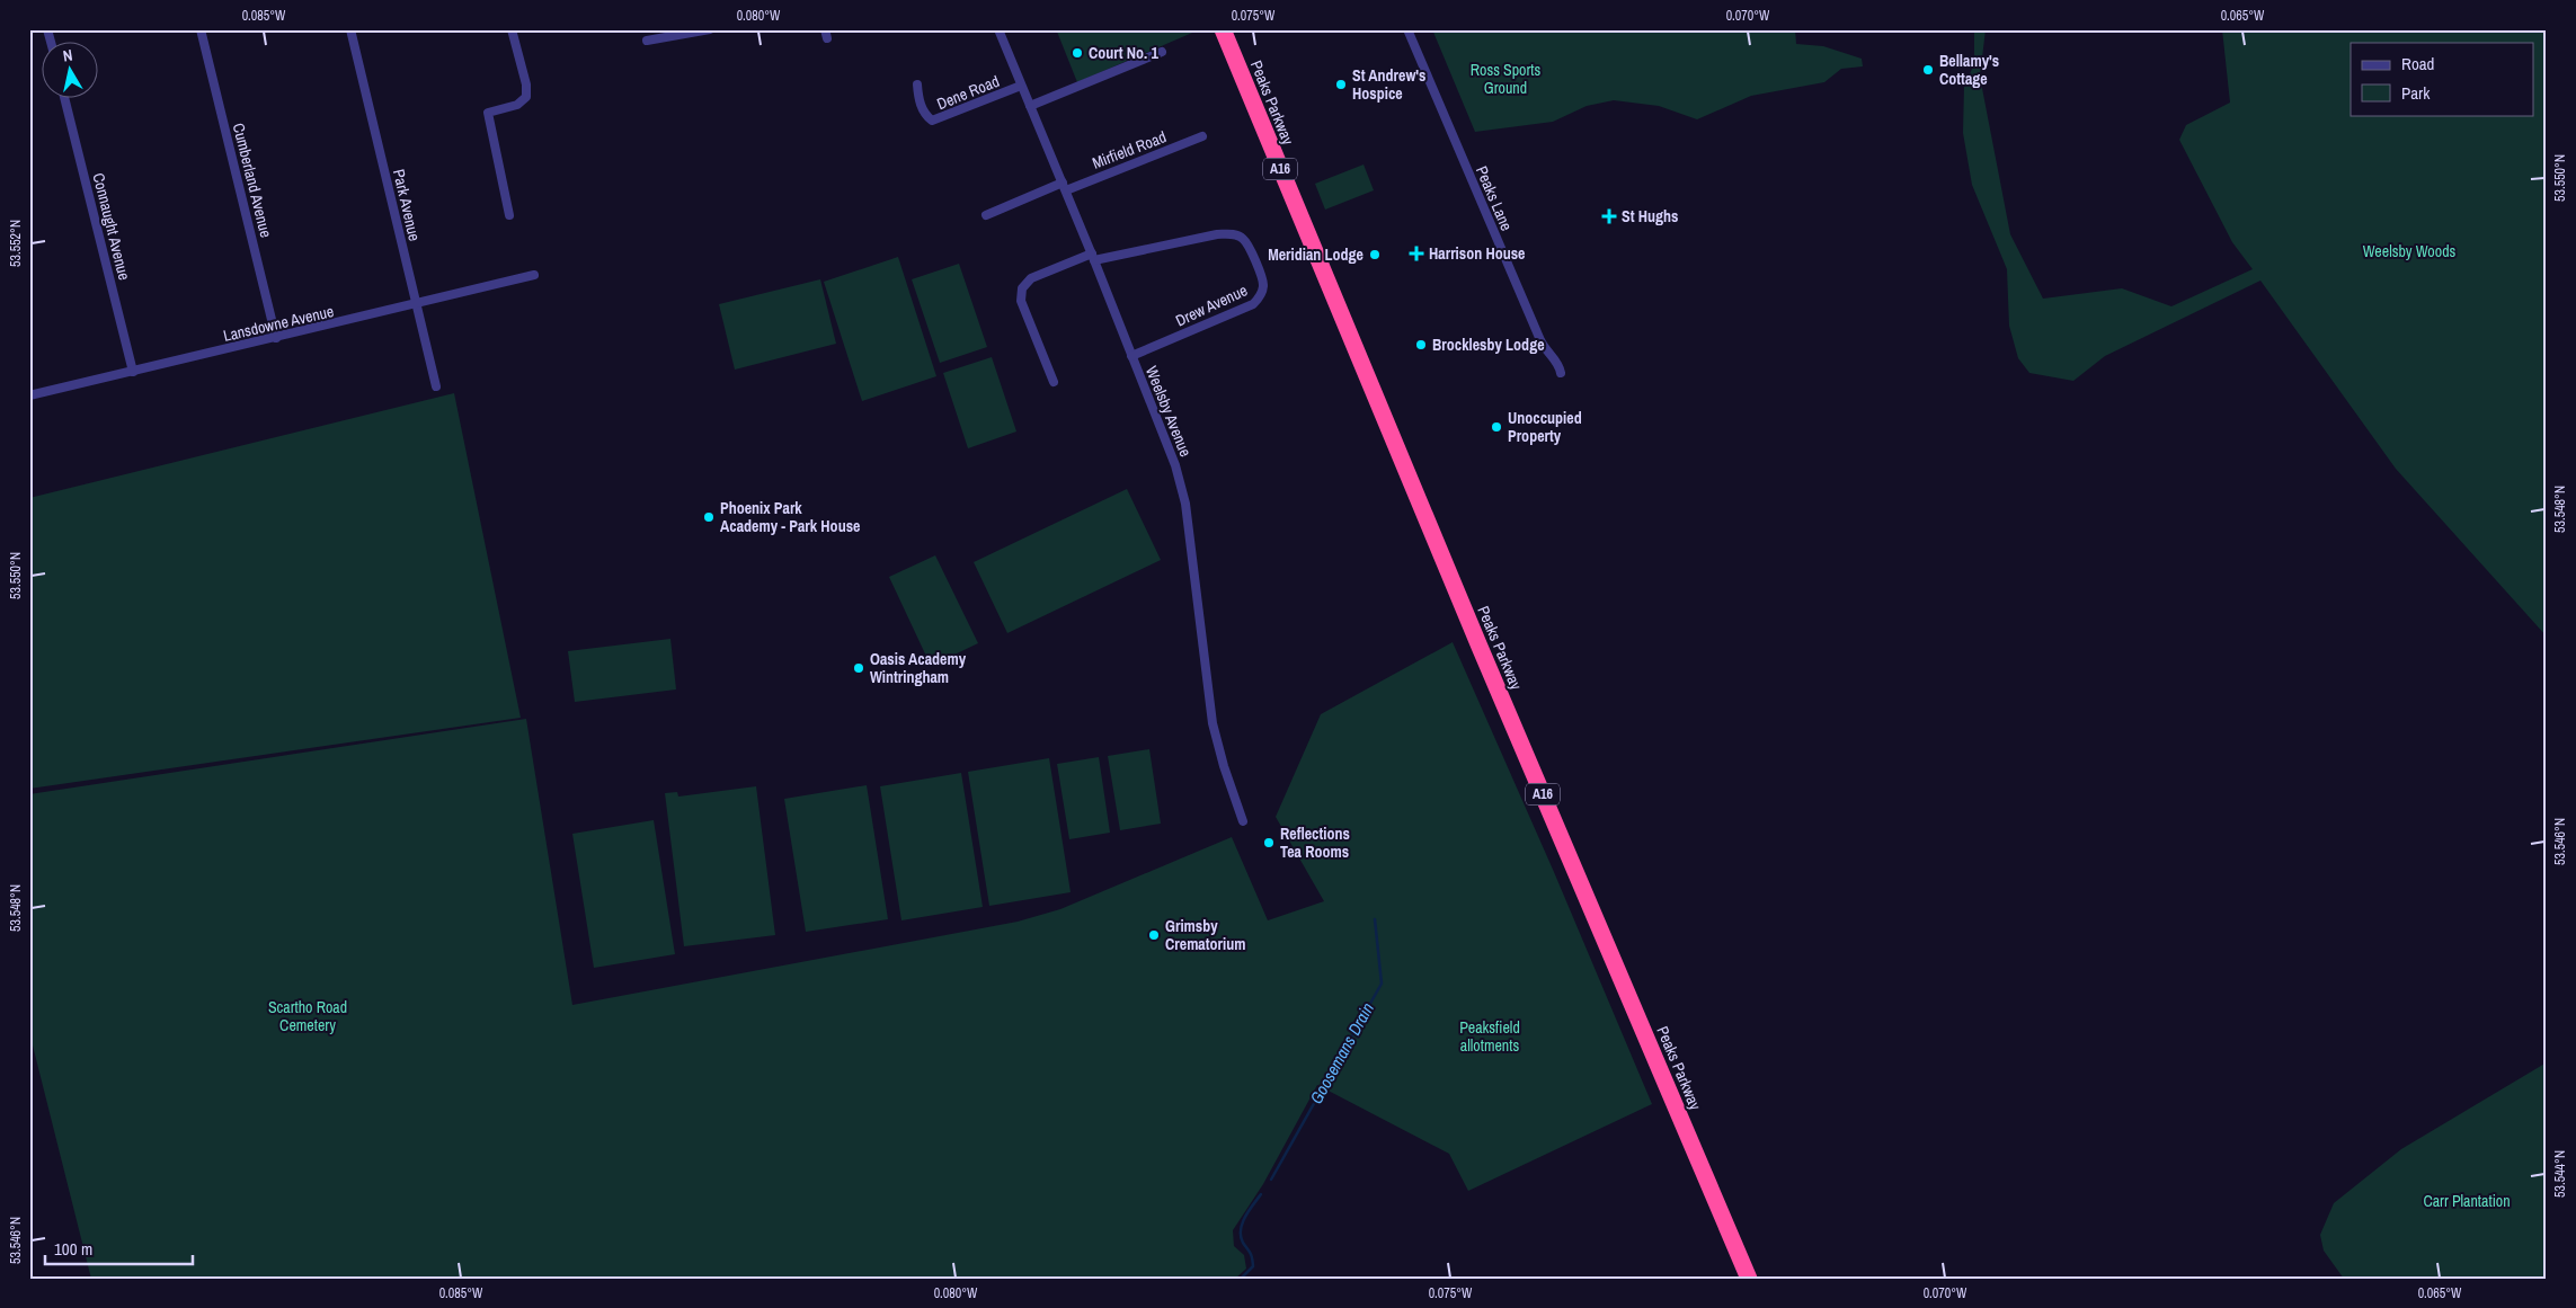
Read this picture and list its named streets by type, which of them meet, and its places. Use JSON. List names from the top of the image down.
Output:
{
  "streets": {
    "highway": ["Peaks Parkway", "A16"],
    "street": [
      "Dene Road",
      "Mirfield Road",
      "Cumberland Avenue",
      "Peaks Lane",
      "Park Avenue",
      "Connaught Avenue",
      "Drew Avenue",
      "Lansdowne Avenue",
      "Weelsby Avenue"
    ]
  },
  "crossings": [
    ["Dene Road", "Weelsby Avenue"],
    ["Mirfield Road", "Weelsby Avenue"],
    ["Cumberland Avenue", "Lansdowne Avenue"],
    ["Park Avenue", "Lansdowne Avenue"],
    ["Connaught Avenue", "Lansdowne Avenue"],
    ["Drew Avenue", "Weelsby Avenue"]
  ],
  "water": ["Goosemans Drain"],
  "parks": [
    "Ross Sports Ground",
    "Weelsby Woods",
    "Scartho Road Cemetery",
    "Peaksfield allotments",
    "Carr Plantation"
  ],
  "places": {
    "other": [
      "Court No. 1",
      "Bellamy's Cottage",
      "St Andrew's Hospice",
      "Meridian Lodge",
      "Brocklesby Lodge",
      "Unoccupied Property",
      "Phoenix Park Academy - Park House",
      "Oasis Academy Wintringham",
      "Reflections Tea Rooms",
      "Grimsby Crematorium"
    ],
    "health": ["St Hughs", "Harrison House"]
  },
  "legend": ["Road", "Park"],
  "scale_bar": "100 m",
  "north": "top",
  "coordinates": [
    "0.085°W",
    "0.080°W",
    "0.075°W",
    "0.070°W",
    "0.065°W",
    "53.550°N",
    "53.552°N",
    "53.548°N",
    "53.546°N",
    "53.544°N"
  ]
}
